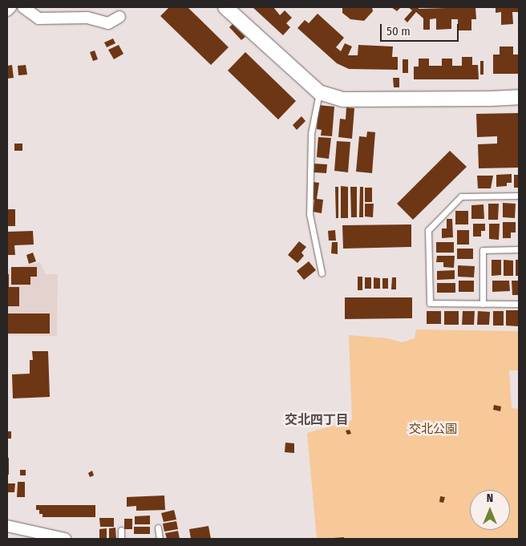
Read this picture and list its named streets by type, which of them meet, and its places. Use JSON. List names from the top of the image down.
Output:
{
  "districts": ["交北四丁目"],
  "parks": ["交北公園"],
  "scale_bar": "50 m",
  "north": "top"
}
